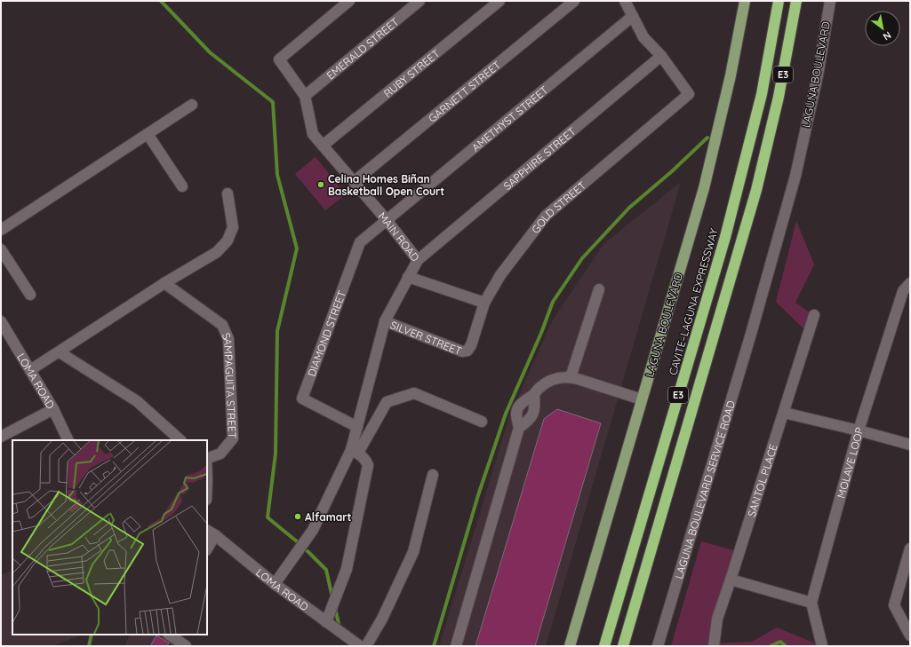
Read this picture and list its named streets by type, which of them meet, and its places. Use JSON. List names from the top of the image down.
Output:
{
  "streets": {
    "highway": ["E3", "CAVITE–LAGUNA EXPRESSWAY"],
    "main road": ["LAGUNA BOULEVARD"],
    "street": [
      "EMERALD STREET",
      "RUBY STREET",
      "GARNETT STREET",
      "AMETHYST STREET",
      "SAPPHIRE STREET",
      "GOLD STREET",
      "MAIN ROAD",
      "DIAMOND STREET",
      "SILVER STREET",
      "LOMA ROAD",
      "SAMPAGUITA STREET",
      "MOLAVE LOOP",
      "SANTOL PLACE",
      "LAGUNA BOULEVARD SERVICE ROAD"
    ]
  },
  "crossings": [
    ["EMERALD STREET", "MAIN ROAD"],
    ["RUBY STREET", "MAIN ROAD"],
    ["LAGUNA BOULEVARD", "LAGUNA BOULEVARD SERVICE ROAD"],
    ["GARNETT STREET", "MAIN ROAD"],
    ["AMETHYST STREET", "MAIN ROAD"],
    ["AMETHYST STREET", "DIAMOND STREET"],
    ["SAPPHIRE STREET", "GOLD STREET"],
    ["SAPPHIRE STREET", "MAIN ROAD"],
    ["GOLD STREET", "SILVER STREET"],
    ["MAIN ROAD", "DIAMOND STREET"],
    ["MAIN ROAD", "SILVER STREET"]
  ],
  "places": ["Celina Homes Biñan Basketball Open Court", "Alfamart"],
  "north": "bottom right"
}
